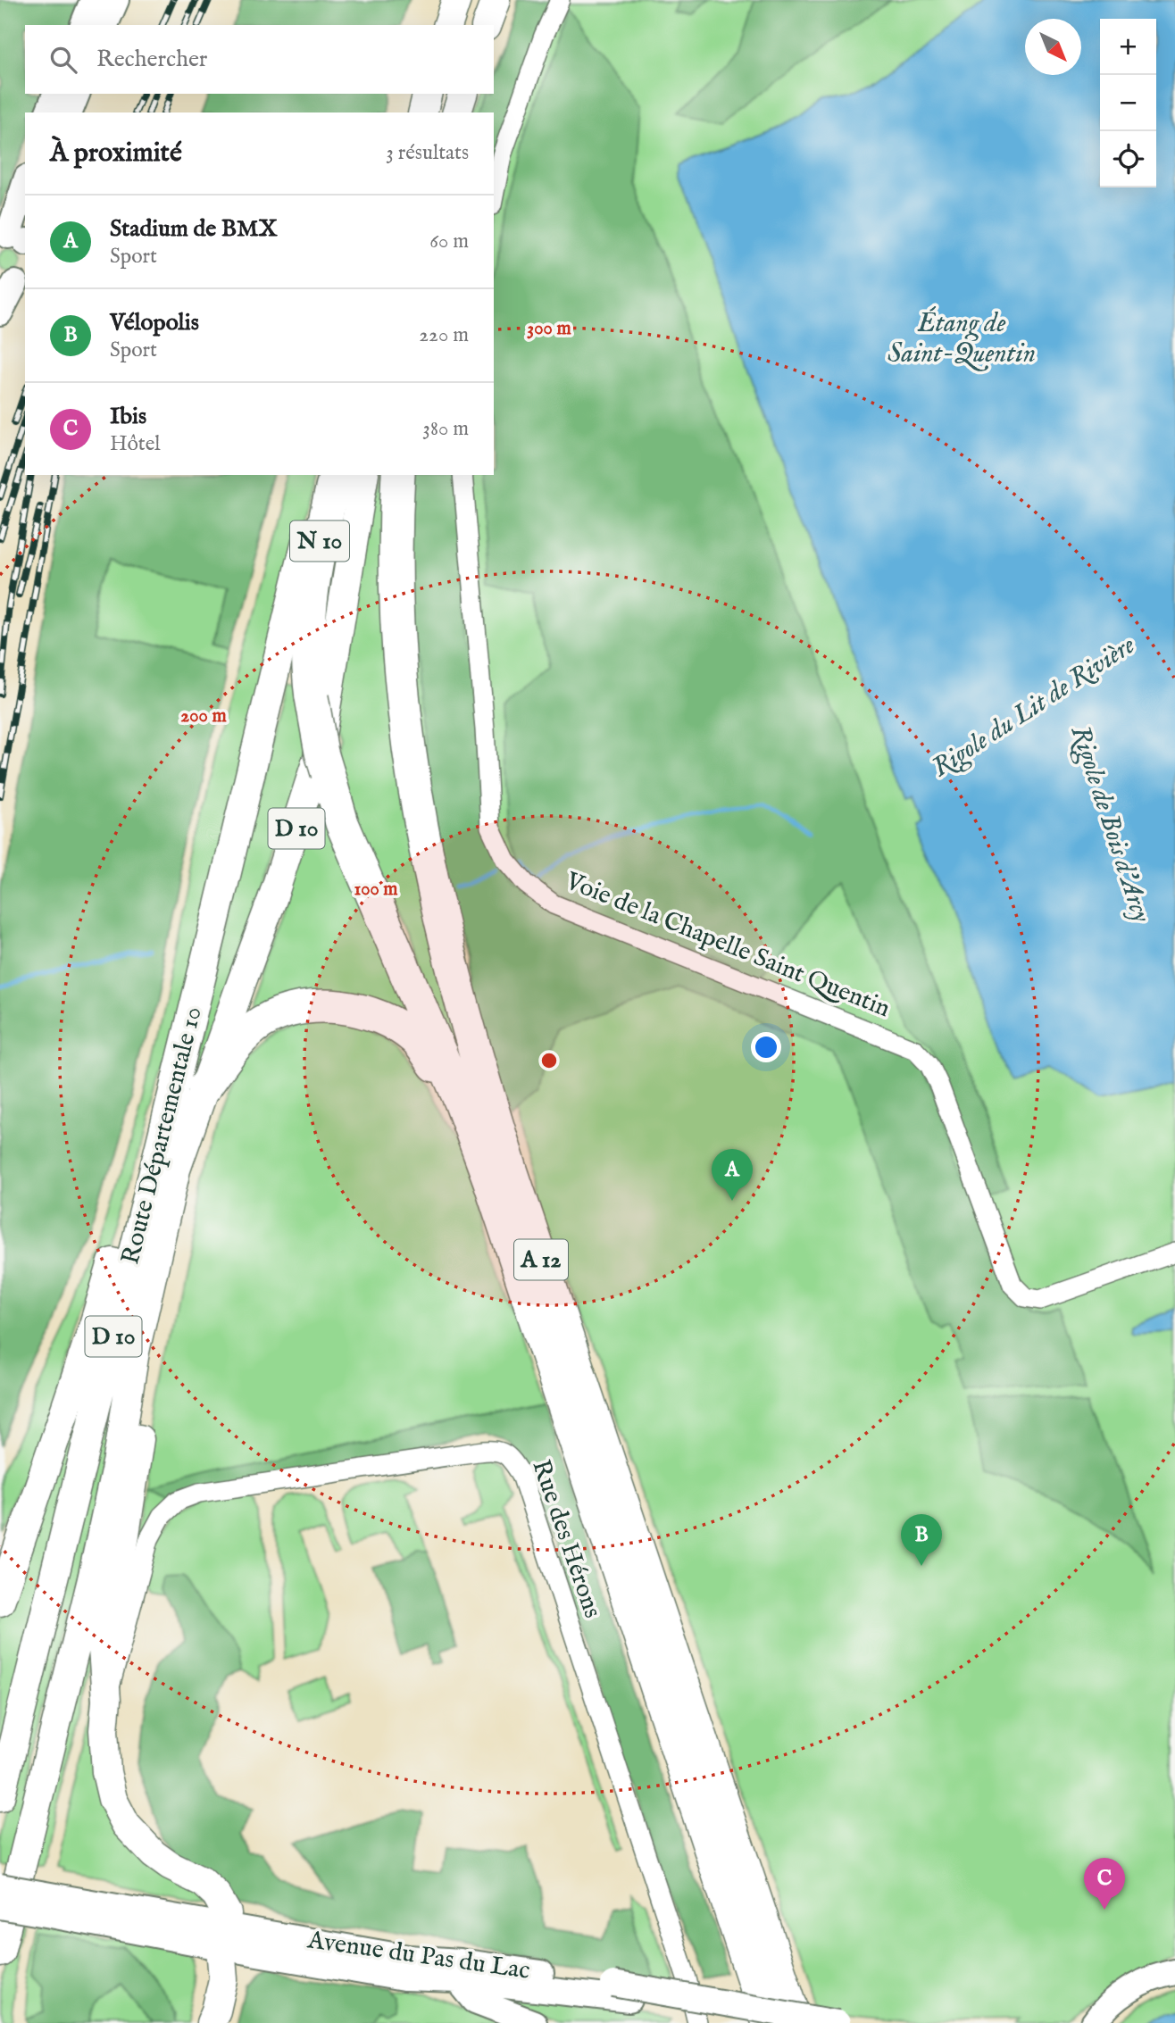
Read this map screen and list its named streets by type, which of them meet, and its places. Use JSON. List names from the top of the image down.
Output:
{
  "streets": {
    "highway": ["N 10", "A 12"],
    "main road": ["D 10", "Route Départementale 10", "Avenue du Pas du Lac"],
    "street": ["Voie de la Chapelle Saint Quentin", "Rue des Hérons"]
  },
  "crossings": [
    ["N 10", "A 12"],
    ["D 10", "Route Départementale 10"],
    ["D 10", "Rue des Hérons"],
    ["D 10", "Avenue du Pas du Lac"]
  ],
  "water": ["Étang de Saint-Quentin", "Rigole du Lit de Rivière", "Rigole de Bois d'Arcy"],
  "north": "bottom right",
  "page": {
    "map_buttons": ["+", "−"],
    "search": "Rechercher",
    "heading": ["À proximité", "3 résultats"],
    "list": [
      {
        "mark": "A",
        "name": "Stadium de BMX",
        "note": "Sport",
        "value": "60 m"
      },
      {
        "mark": "B",
        "name": "Vélopolis",
        "note": "Sport",
        "value": "220 m"
      },
      {
        "mark": "C",
        "name": "Ibis",
        "note": "Hôtel",
        "value": "380 m"
      }
    ],
    "pins": ["A", "B", "C"]
  },
  "rings": ["300 m", "200 m", "100 m"]
}
